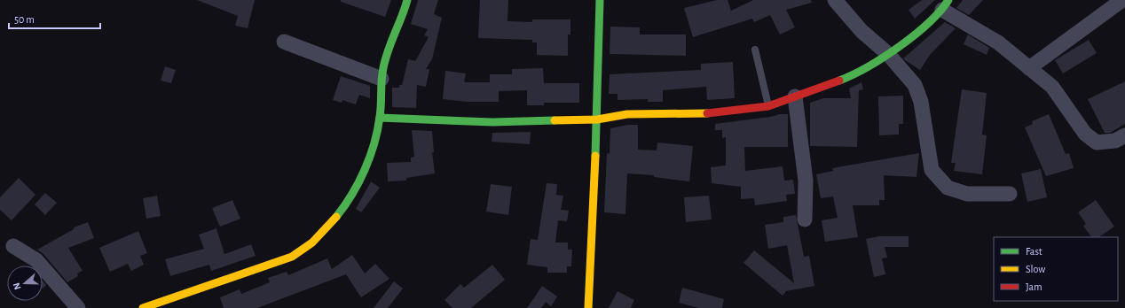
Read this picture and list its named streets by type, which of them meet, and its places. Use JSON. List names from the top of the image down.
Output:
{
  "legend": ["Fast", "Slow", "Jam"],
  "scale_bar": "50 m",
  "north": "left"
}
